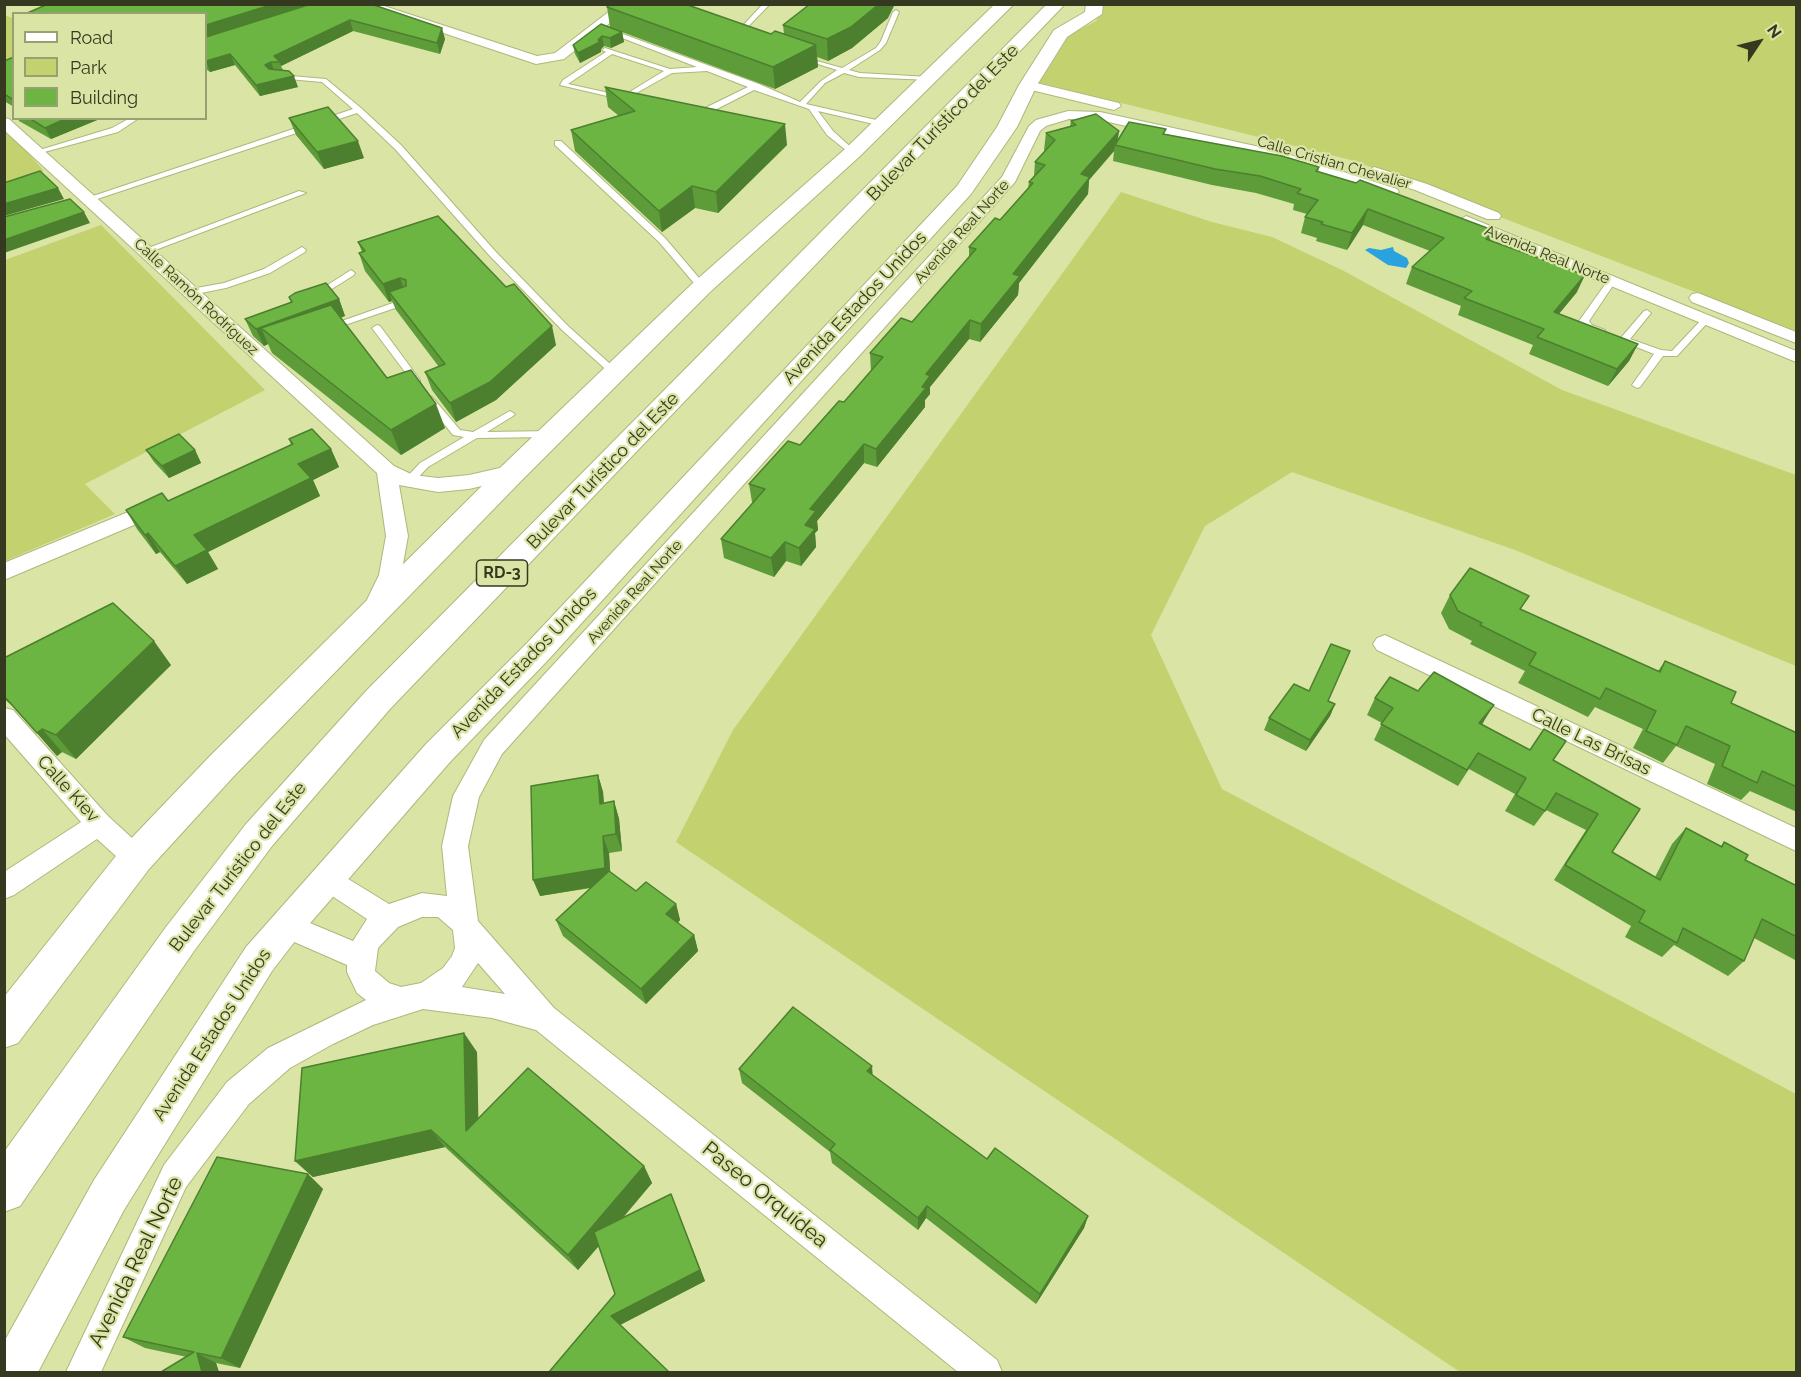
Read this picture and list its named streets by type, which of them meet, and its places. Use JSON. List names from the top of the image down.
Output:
{
  "streets": {
    "highway": ["Bulevar Turístico del Este", "RD-3"],
    "street": [
      "Calle Cristian Chevalier",
      "Avenida Real Norte",
      "Calle Ramón Rodríguez",
      "Avenida Estados Unidos",
      "Calle Las Brisas",
      "Calle Kiev",
      "Paseo Orquídea"
    ]
  },
  "crossings": [
    ["Bulevar Turístico del Este", "Calle Ramón Rodríguez"],
    ["Bulevar Turístico del Este", "Calle Kiev"],
    ["Calle Cristian Chevalier", "Avenida Estados Unidos"]
  ],
  "legend": ["Road", "Park", "Building"],
  "north": "top right"
}
